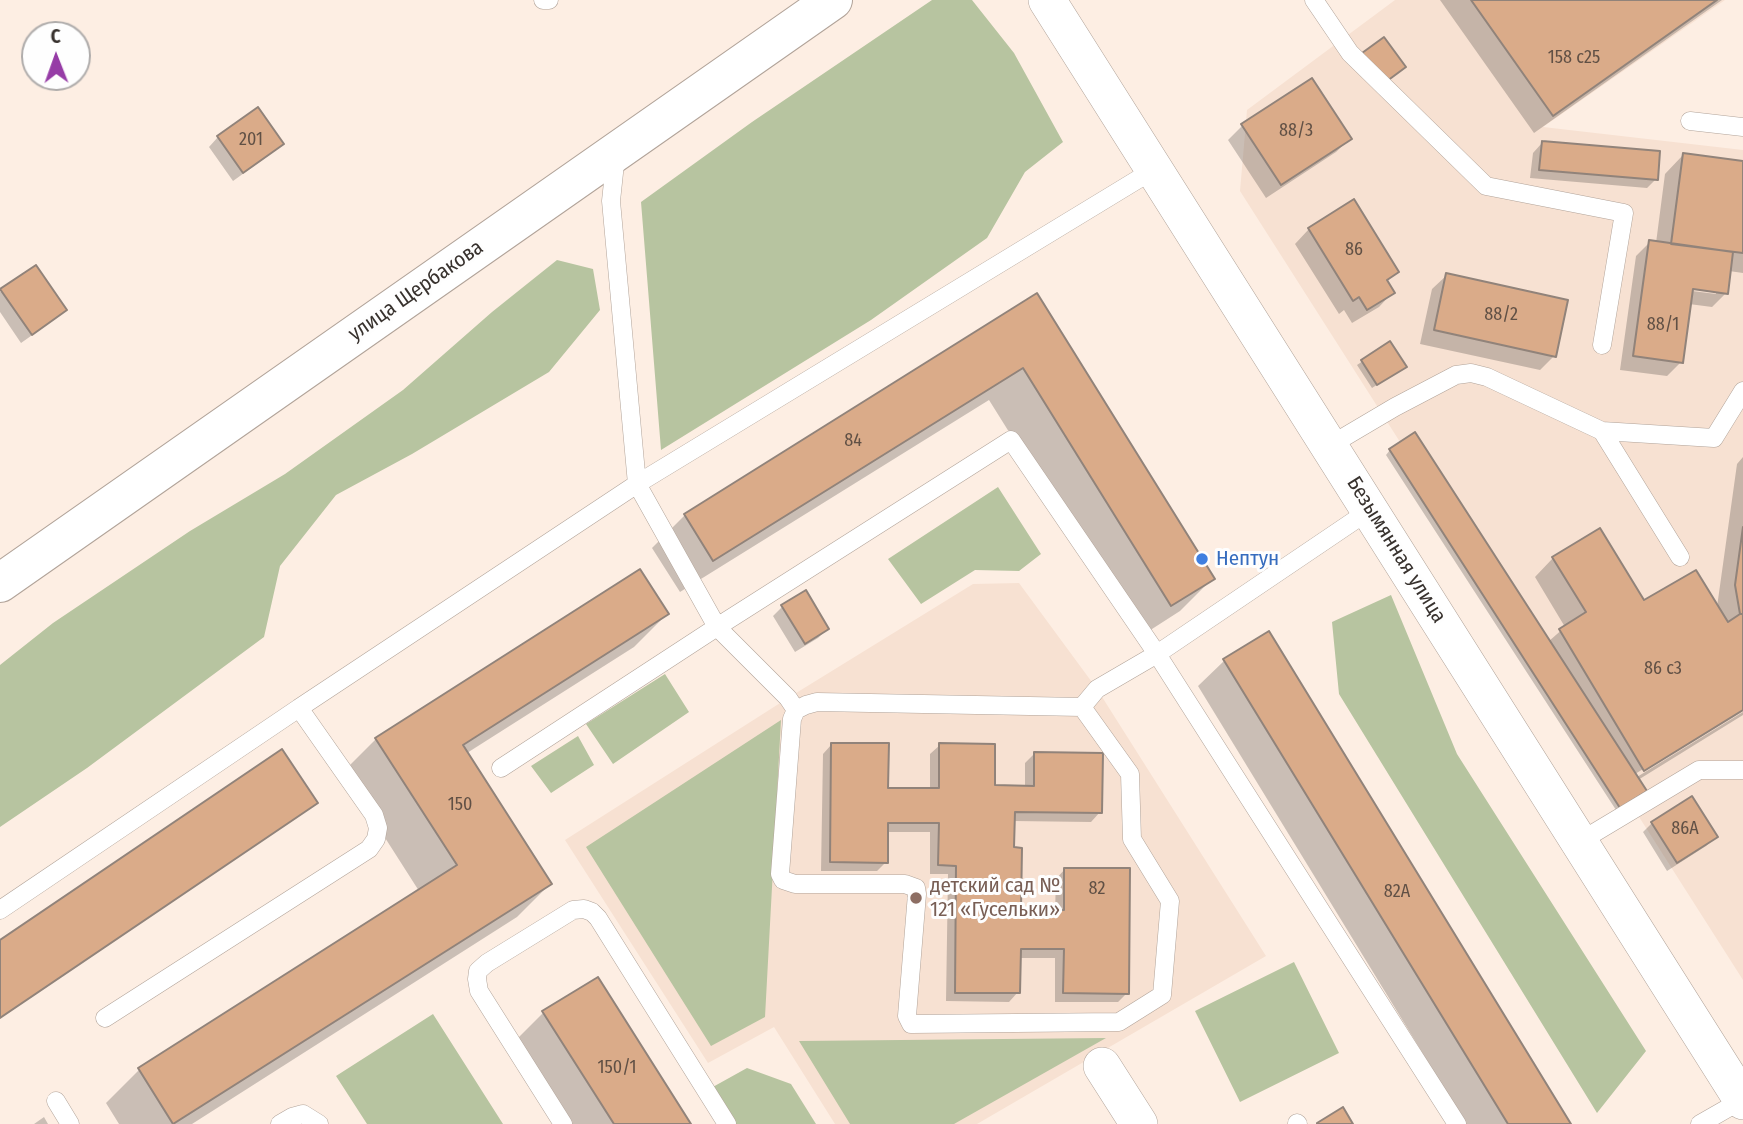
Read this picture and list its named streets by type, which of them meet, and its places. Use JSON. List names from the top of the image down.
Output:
{
  "streets": {
    "main road": ["улица Щербакова"],
    "street": ["Безымянная улица"]
  },
  "places": ["Нептун", "детский сад № 121 «Гусельки»"],
  "house_numbers": [
    "158 с25",
    "88/3",
    "201",
    "86",
    "88/2",
    "88/1",
    "84",
    "86 с3",
    "150",
    "86А",
    "82",
    "82А",
    "150/1"
  ],
  "north": "top"
}
